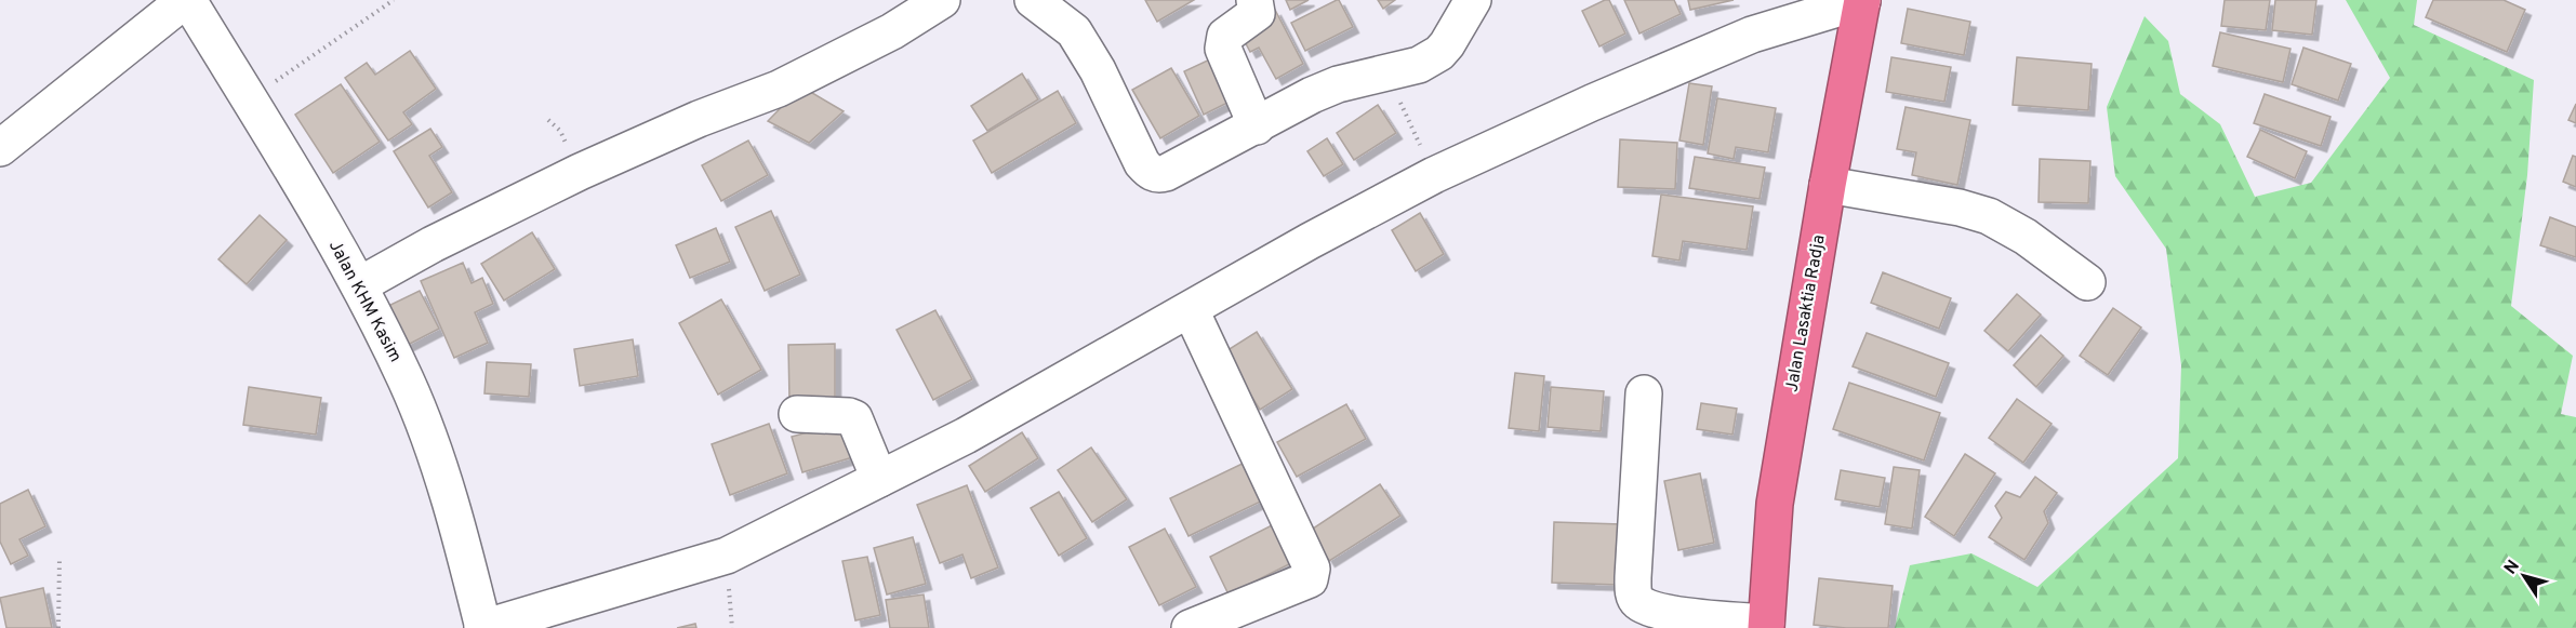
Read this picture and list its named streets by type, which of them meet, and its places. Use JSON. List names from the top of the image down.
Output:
{
  "streets": {
    "highway": ["Jalan Lasaktia Radja"],
    "street": ["Jalan KHM Kasim"]
  },
  "north": "top left"
}
